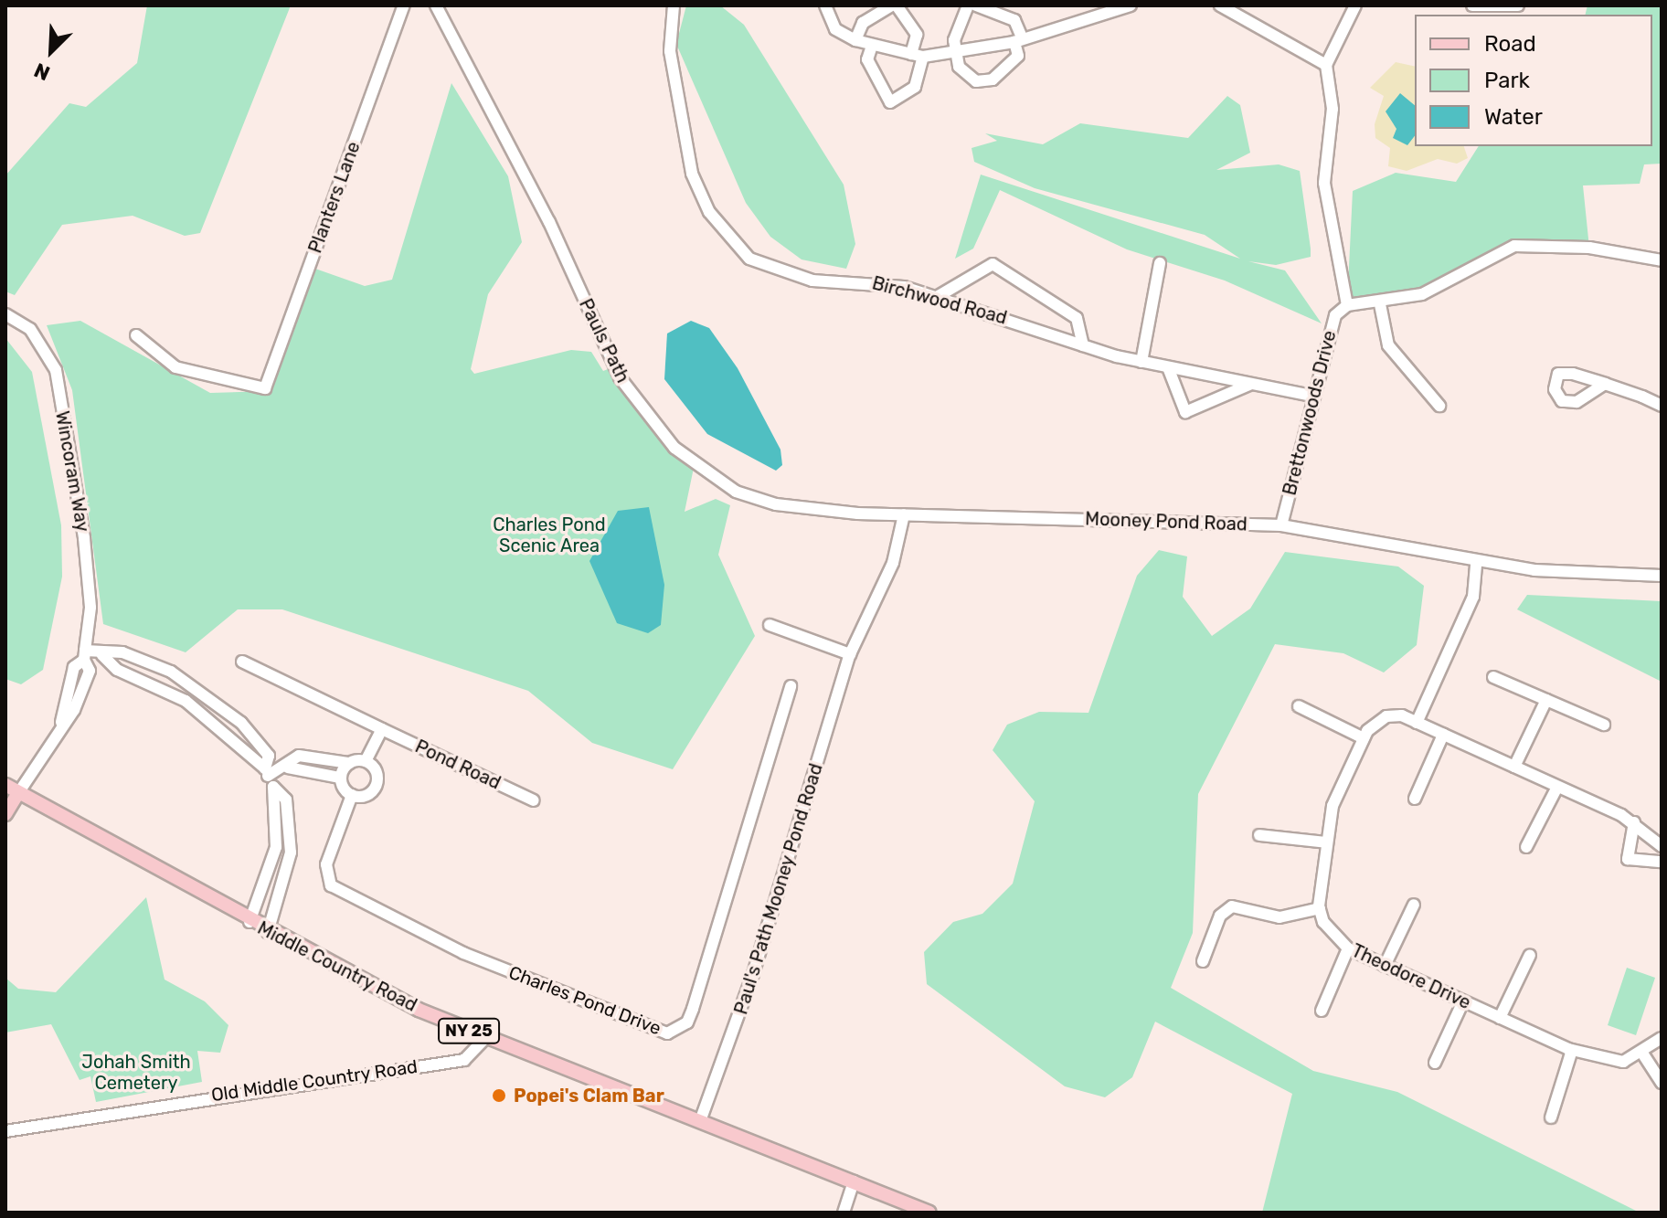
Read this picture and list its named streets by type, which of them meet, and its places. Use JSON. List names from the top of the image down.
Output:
{
  "streets": {
    "main road": ["Middle Country Road", "NY 25"],
    "street": [
      "Planters Lane",
      "Birchwood Road",
      "Pauls Path",
      "Brettonwoods Drive",
      "Wincoram Way",
      "Mooney Pond Road",
      "Pond Road",
      "Paul's Path Mooney Pond Road",
      "Theodore Drive",
      "Charles Pond Drive",
      "Old Middle Country Road"
    ]
  },
  "crossings": [
    ["Birchwood Road", "Brettonwoods Drive"],
    ["Pauls Path", "Mooney Pond Road"],
    ["Brettonwoods Drive", "Mooney Pond Road"],
    ["Wincoram Way", "Middle Country Road"],
    ["Paul's Path Mooney Pond Road", "Middle Country Road"],
    ["Middle Country Road", "Old Middle Country Road"]
  ],
  "parks": ["Charles Pond Scenic Area", "Johah Smith Cemetery"],
  "places": ["Popei's Clam Bar"],
  "legend": ["Road", "Park", "Water"],
  "north": "bottom left"
}
